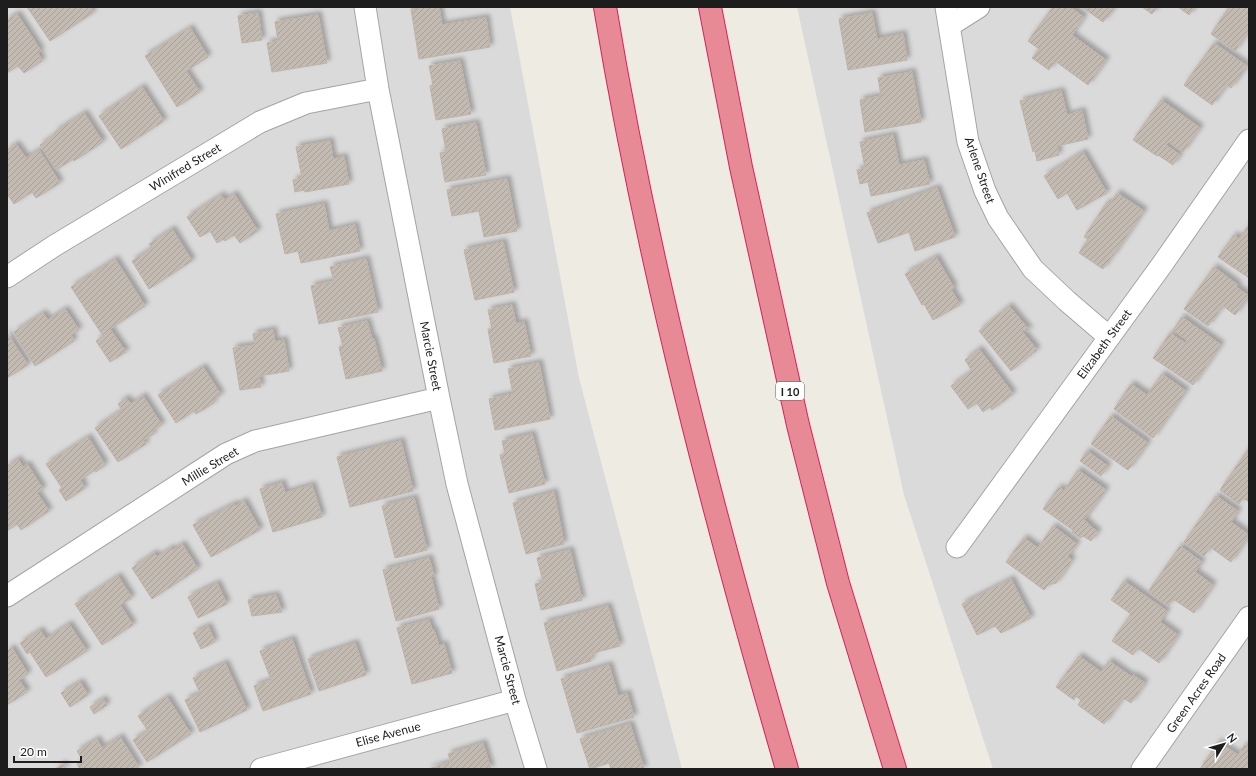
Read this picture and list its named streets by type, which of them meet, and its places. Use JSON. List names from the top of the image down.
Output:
{
  "streets": {
    "highway": ["I 10"],
    "street": [
      "Winifred Street",
      "Arlene Street",
      "Elizabeth Street",
      "Marcie Street",
      "Millie Street",
      "Green Acres Road",
      "Elise Avenue"
    ]
  },
  "crossings": [
    ["Winifred Street", "Marcie Street"],
    ["Arlene Street", "Elizabeth Street"],
    ["Marcie Street", "Millie Street"],
    ["Marcie Street", "Elise Avenue"]
  ],
  "scale_bar": "20 m",
  "north": "top right"
}
